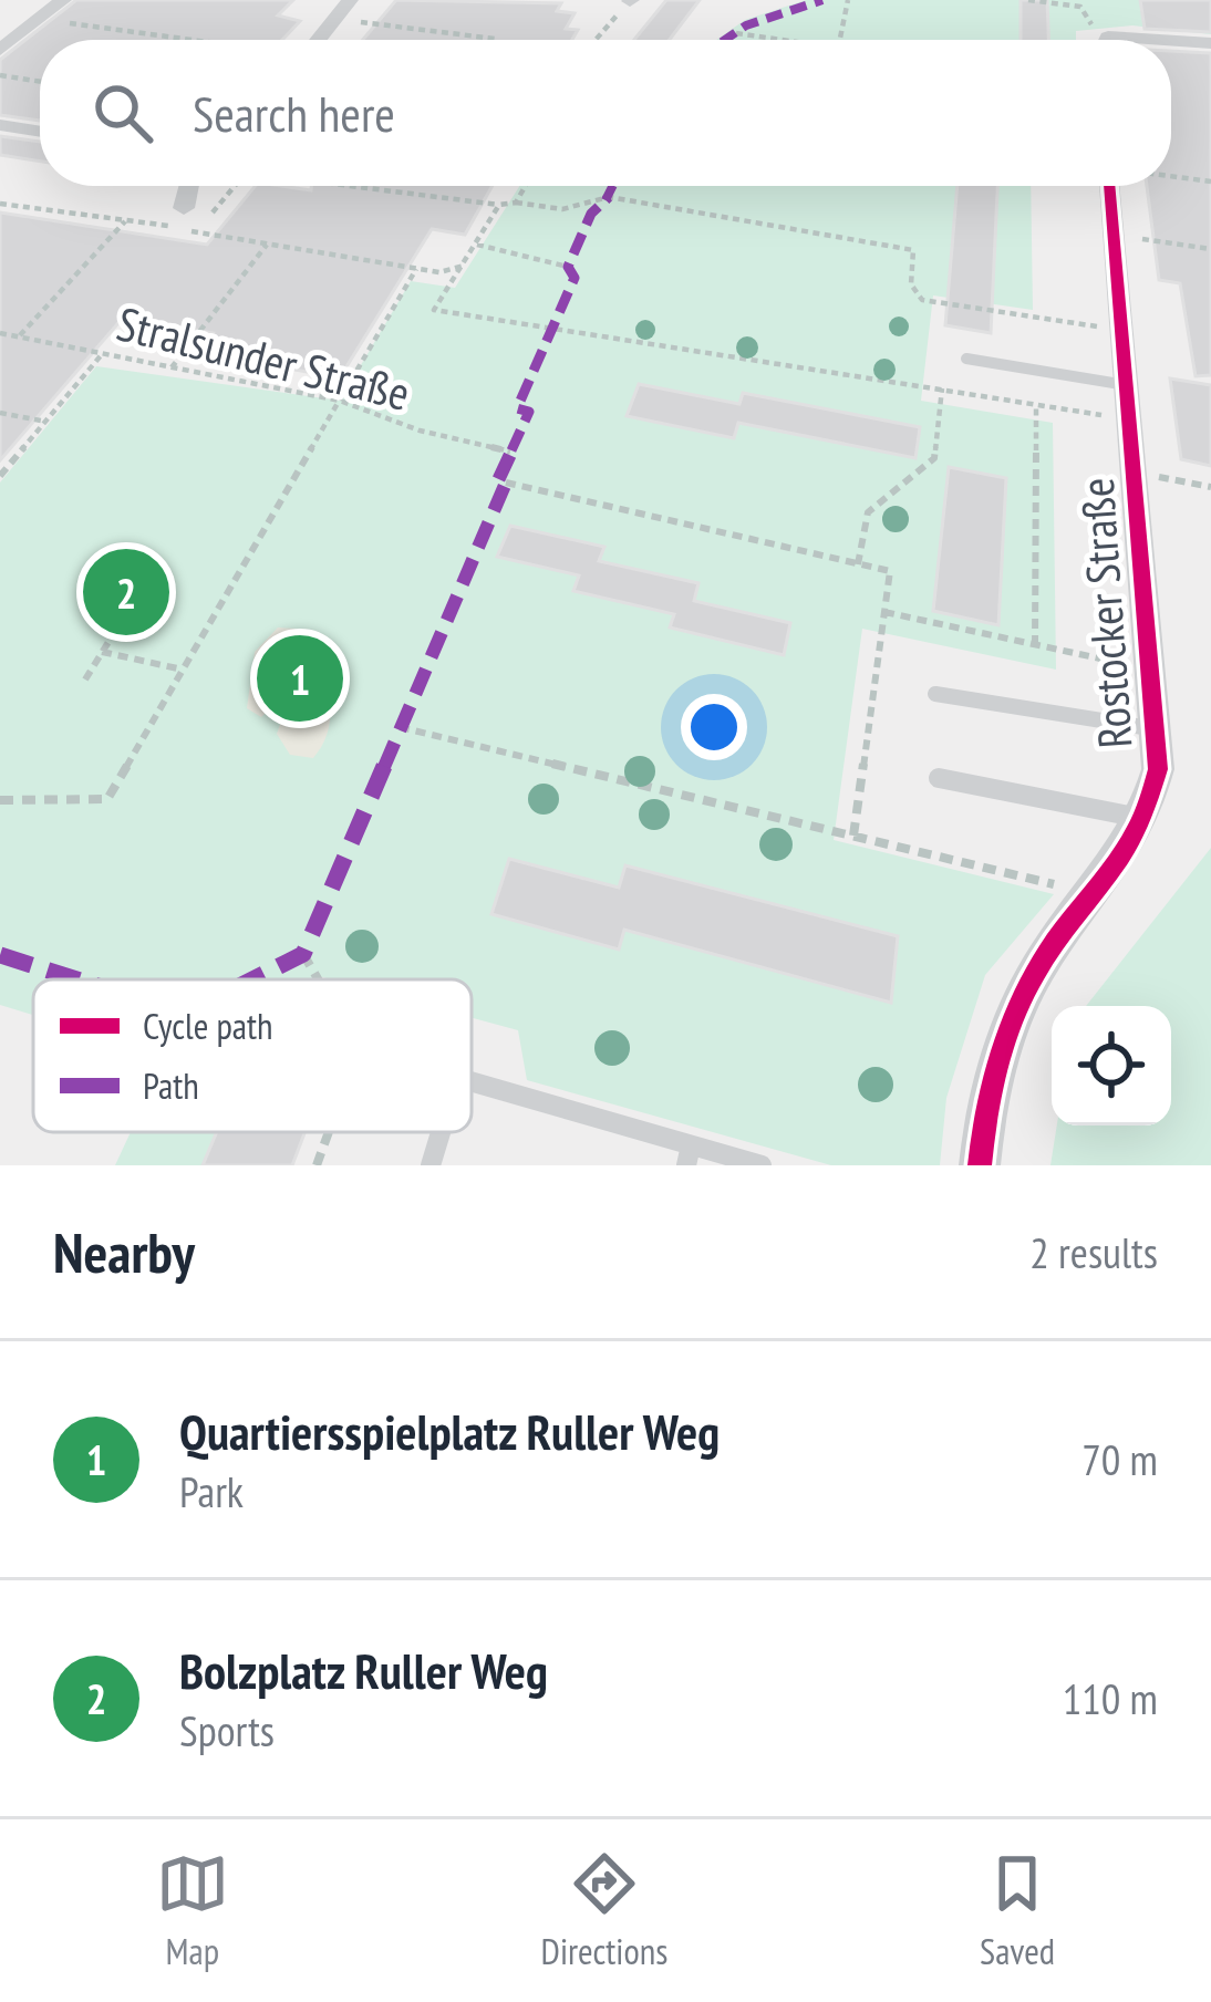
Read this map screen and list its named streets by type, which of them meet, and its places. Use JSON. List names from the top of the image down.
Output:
{
  "streets": {
    "street": ["Rostocker Straße"],
    "path": ["Stralsunder Straße"]
  },
  "legend": ["Cycle path", "Path"],
  "page": {
    "search": "Search here",
    "pins": ["2", "1"],
    "heading": ["Nearby", "2 results"],
    "list": [
      {
        "mark": "1",
        "name": "Quartiersspielplatz Ruller Weg",
        "note": "Park",
        "value": "70 m"
      },
      {
        "mark": "2",
        "name": "Bolzplatz Ruller Weg",
        "note": "Sports",
        "value": "110 m"
      }
    ],
    "nav": ["Map", "Directions", "Saved"]
  }
}
